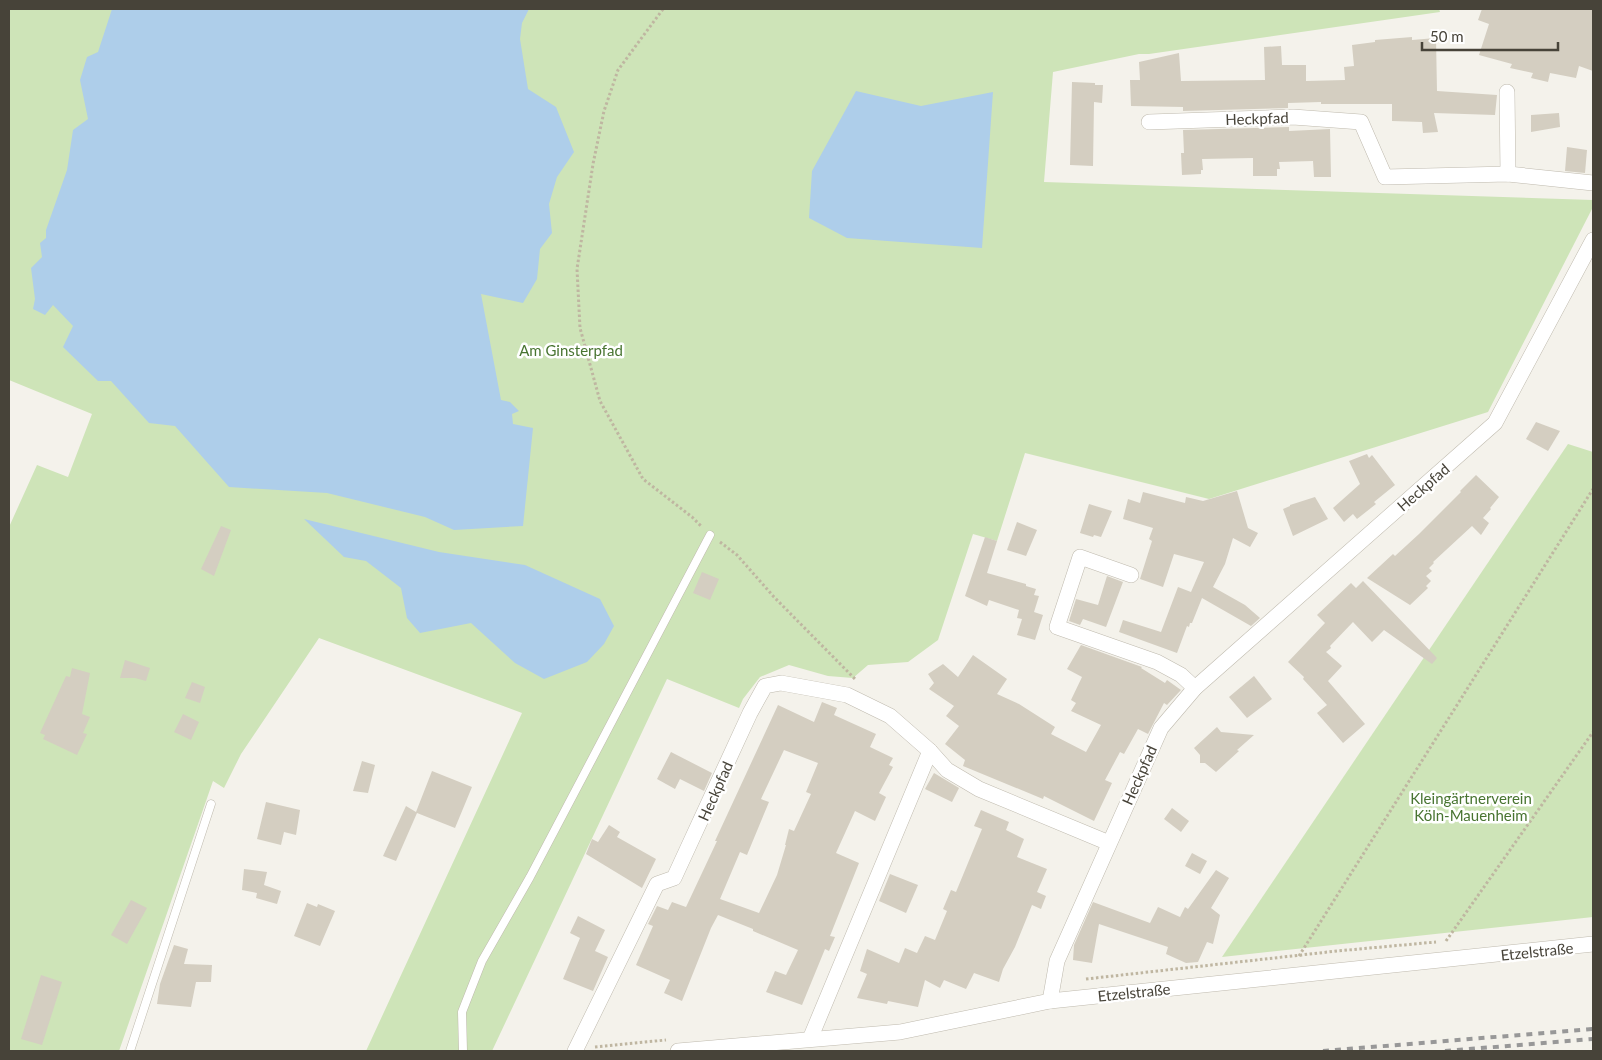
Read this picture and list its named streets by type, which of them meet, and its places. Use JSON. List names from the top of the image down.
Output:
{
  "streets": {
    "street": ["Heckpfad", "Etzelstraße"]
  },
  "crossings": [
    ["Heckpfad", "Etzelstraße"]
  ],
  "parks": ["Am Ginsterpfad", "Kleingärtnerverein Köln-Mauenheim"],
  "scale_bar": "50 m"
}
